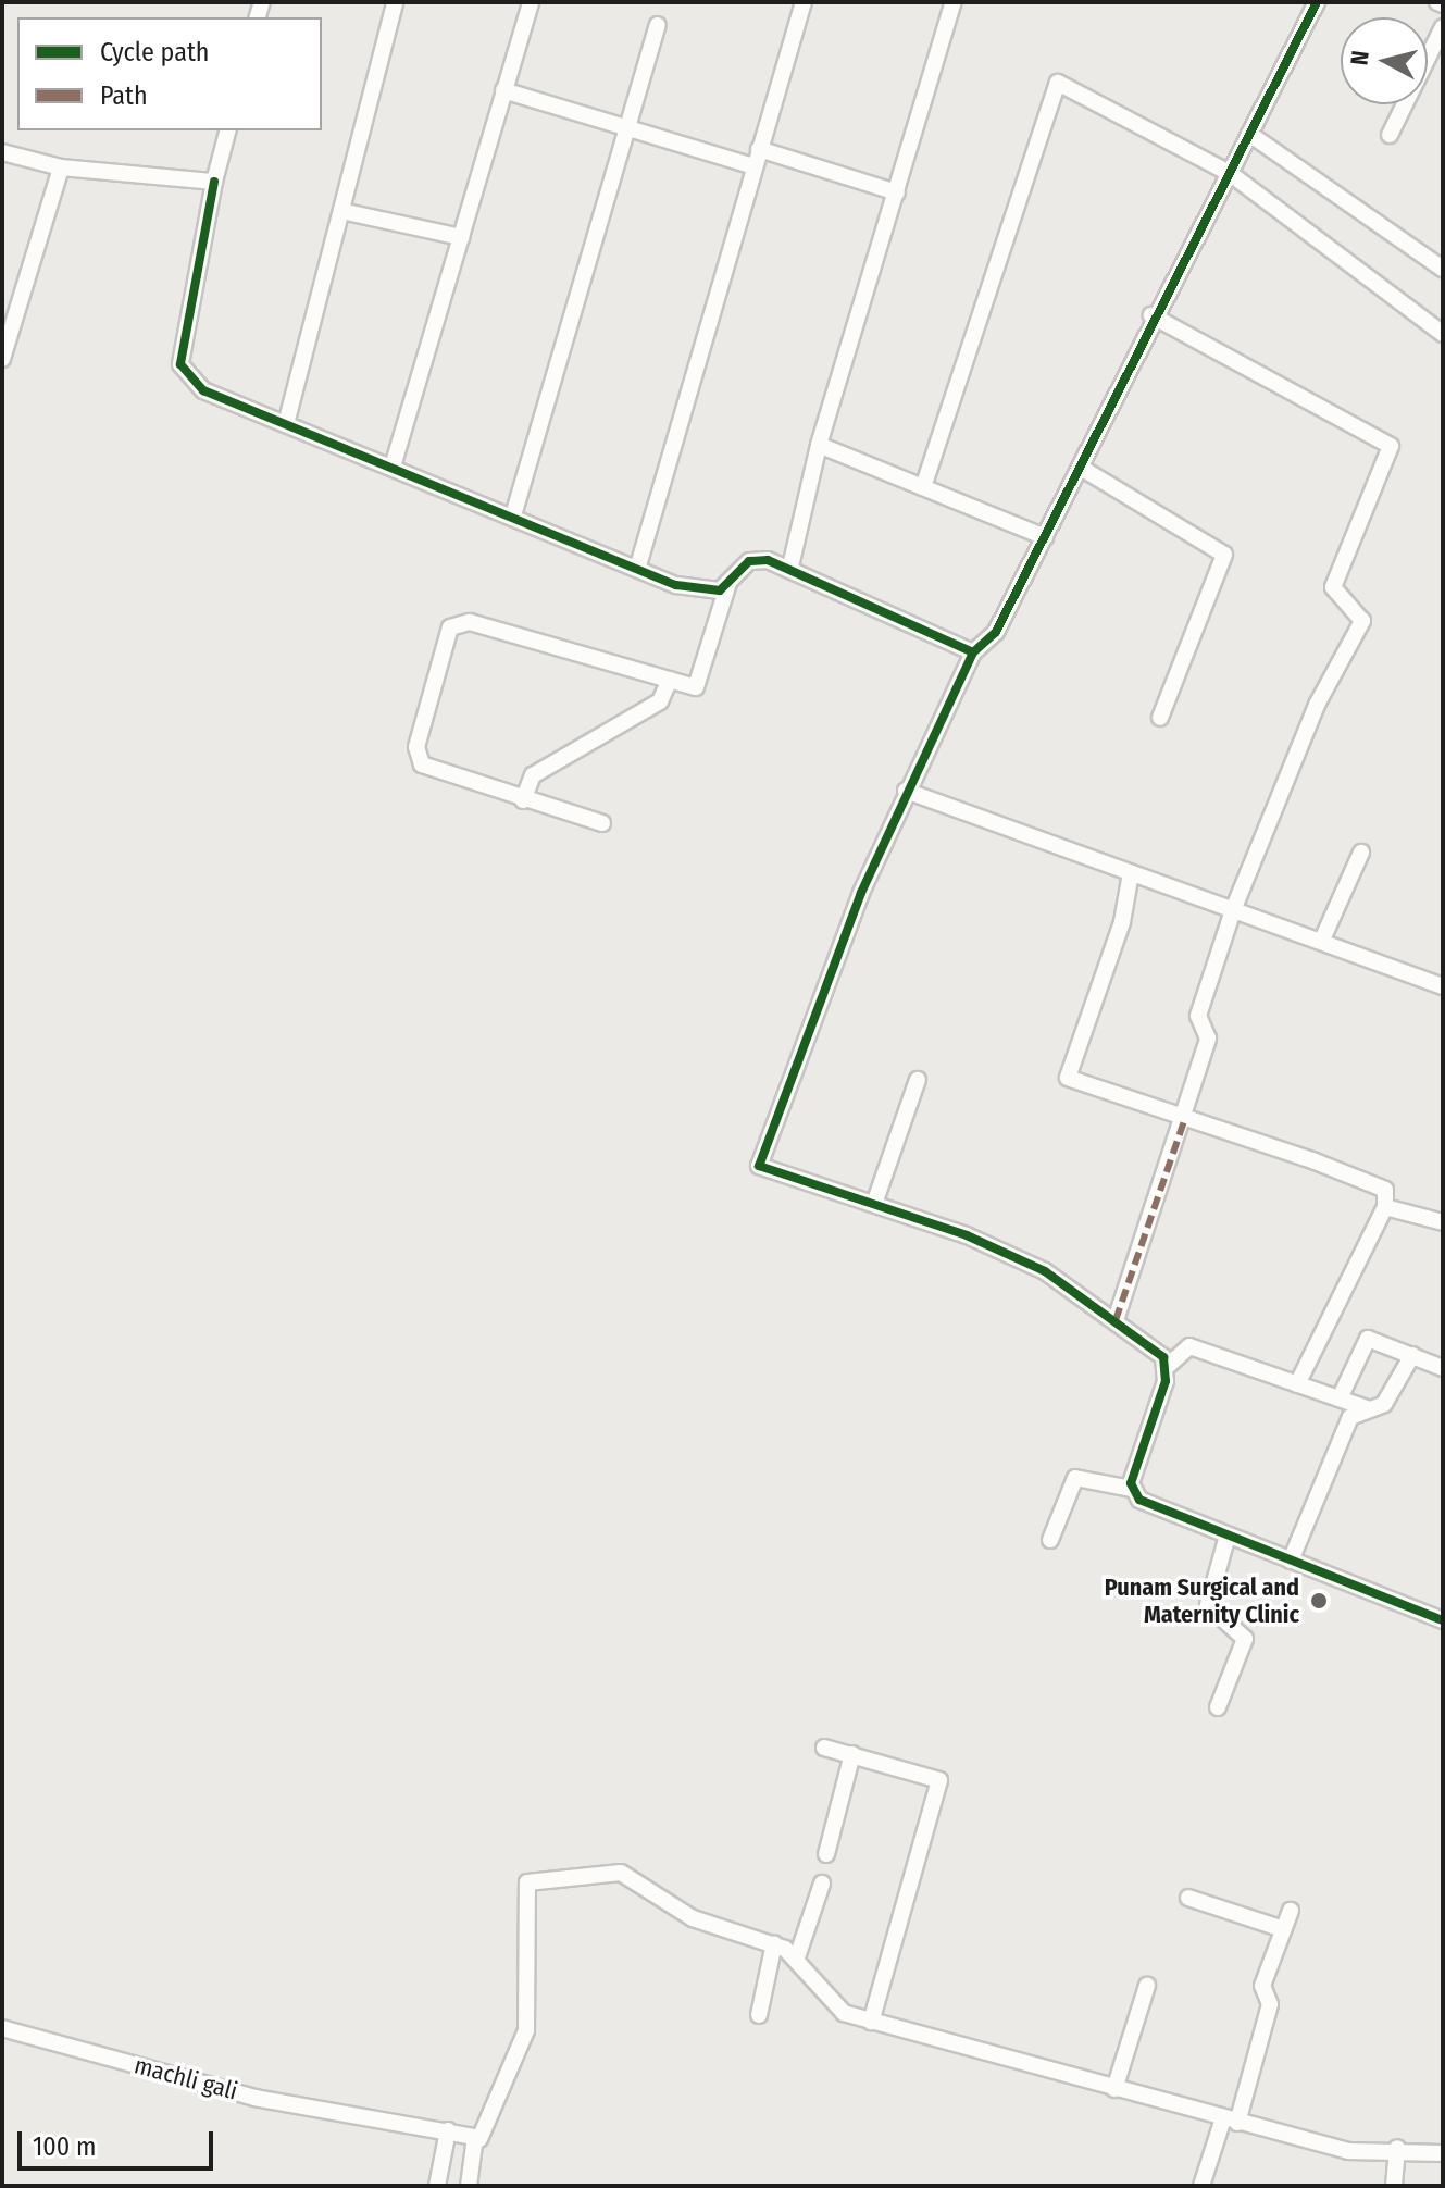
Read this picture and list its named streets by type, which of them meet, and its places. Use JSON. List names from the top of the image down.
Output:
{
  "streets": {
    "street": ["machli gali"]
  },
  "places": ["Punam Surgical and Maternity Clinic"],
  "legend": ["Cycle path", "Path"],
  "scale_bar": "100 m",
  "north": "left"
}
